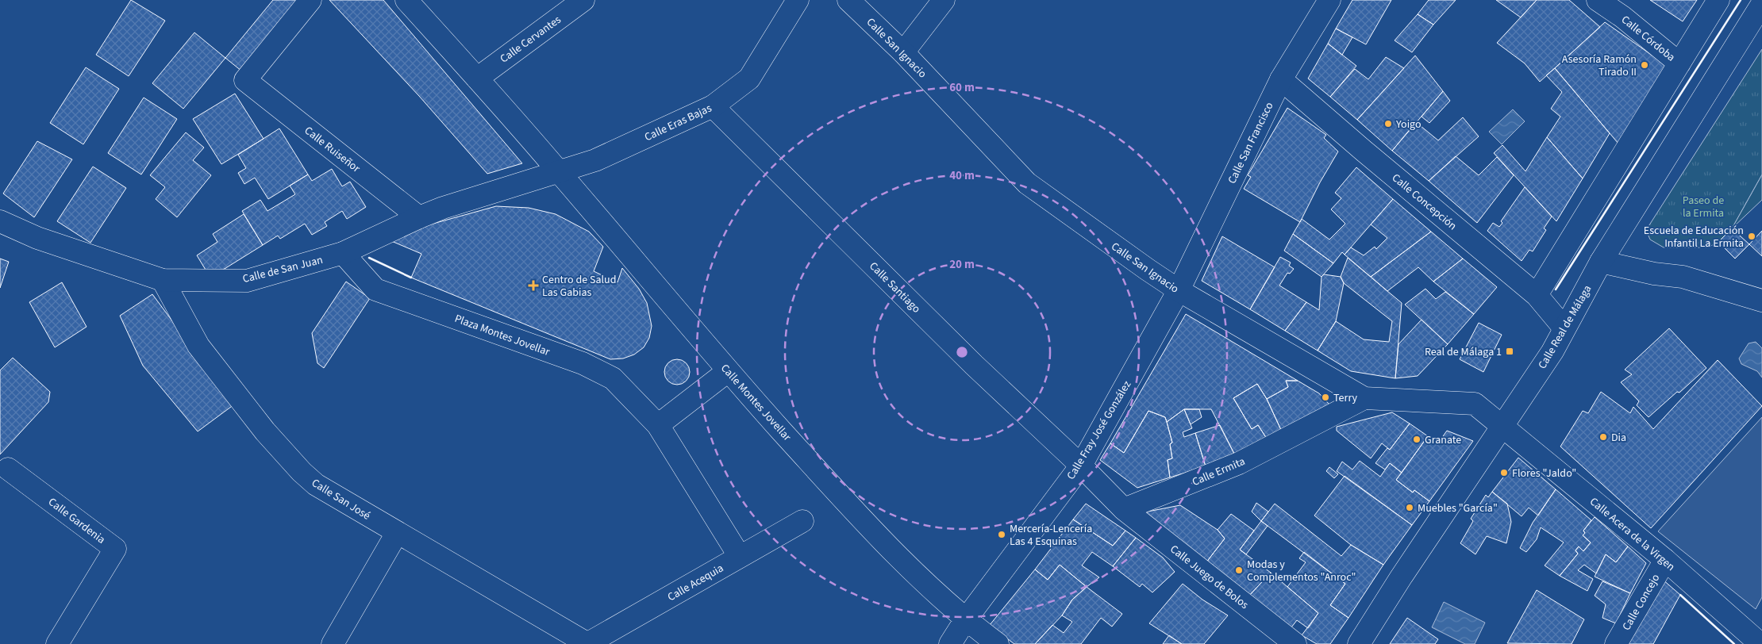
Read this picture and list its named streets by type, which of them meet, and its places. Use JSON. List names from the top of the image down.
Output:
{
  "streets": {
    "street": [
      "Calle Córdoba",
      "Calle Cervantes",
      "Calle San Ignacio",
      "Calle Eras Bajas",
      "Calle San Francisco",
      "Calle Ruiseñor",
      "Calle Concepción",
      "Calle de San Juan",
      "Calle Santiago",
      "Calle Real de Málaga",
      "Plaza Montes Jovellar",
      "Calle Montes Jovellar",
      "Calle Fray José González",
      "Calle Ermita",
      "Calle San José",
      "Calle Gardenia",
      "Calle Acera de la Virgen",
      "Calle Juego de Bolos",
      "Calle Acequia",
      "Calle Concejo"
    ]
  },
  "crossings": [
    ["Calle San Ignacio", "Calle San Francisco"],
    ["Calle San Ignacio", "Calle Real de Málaga"],
    ["Calle San Ignacio", "Calle Fray José González"],
    ["Calle San Ignacio", "Calle Ermita"],
    ["Calle San Ignacio", "Calle Acera de la Virgen"],
    ["Calle Eras Bajas", "Calle de San Juan"],
    ["Calle Eras Bajas", "Calle Santiago"],
    ["Calle Eras Bajas", "Calle Montes Jovellar"],
    ["Calle San Francisco", "Calle Concepción"],
    ["Calle San Francisco", "Calle Fray José González"],
    ["Calle Ruiseñor", "Calle de San Juan"],
    ["Calle Concepción", "Calle Real de Málaga"],
    ["Calle de San Juan", "Plaza Montes Jovellar"],
    ["Calle de San Juan", "Calle Montes Jovellar"],
    ["Calle de San Juan", "Calle San José"],
    ["Calle Santiago", "Calle Fray José González"],
    ["Calle Real de Málaga", "Calle Acera de la Virgen"],
    ["Plaza Montes Jovellar", "Calle Acequia"],
    ["Calle Montes Jovellar", "Calle Fray José González"],
    ["Calle Ermita", "Calle Juego de Bolos"],
    ["Calle San José", "Calle Acequia"],
    ["Calle Acera de la Virgen", "Calle Concejo"]
  ],
  "parks": ["Paseo de la Ermita"],
  "places": {
    "other": [
      "Asesoría Ramón Tirado II",
      "Yoigo",
      "Escuela de Educación Infantil La Ermita",
      "Terry",
      "Dia",
      "Granate",
      "Flores \"Jaldo\"",
      "Muebles \"García\"",
      "Mercería-Lencería Las 4 Esquinas",
      "Modas y Complementos \"Anroc\""
    ],
    "health": ["Centro de Salud Las Gabias"],
    "transit": ["Real de Málaga 1"]
  },
  "rings": ["60 m", "40 m", "20 m"]
}
